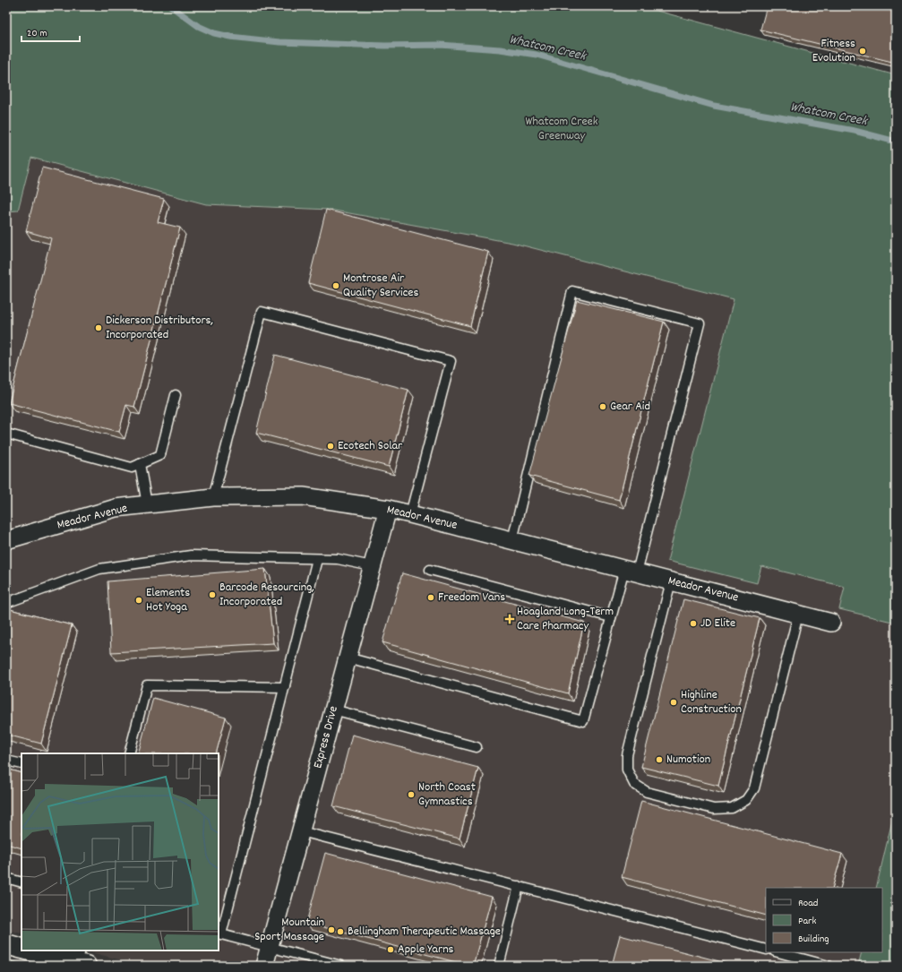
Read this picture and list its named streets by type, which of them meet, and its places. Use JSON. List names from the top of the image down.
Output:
{
  "streets": {
    "street": ["Meador Avenue", "Express Drive"]
  },
  "crossings": [
    ["Meador Avenue", "Express Drive"]
  ],
  "water": ["Whatcom Creek"],
  "parks": ["Whatcom Creek Greenway"],
  "places": {
    "other": [
      "Fitness Evolution",
      "Montrose Air Quality Services",
      "Dickerson Distributors, Incorporated",
      "Gear Aid",
      "Ecotech Solar",
      "Barcode Resourcing, Incorporated",
      "Freedom Vans",
      "Elements Hot Yoga",
      "JD Elite",
      "Highline Construction",
      "Numotion",
      "North Coast Gymnastics",
      "Mountain Sport Massage",
      "Bellingham Therapeutic Massage",
      "Apple Yarns"
    ],
    "health": ["Hoagland Long-Term Care Pharmacy"]
  },
  "legend": ["Road", "Park", "Building"],
  "scale_bar": "20 m"
}
